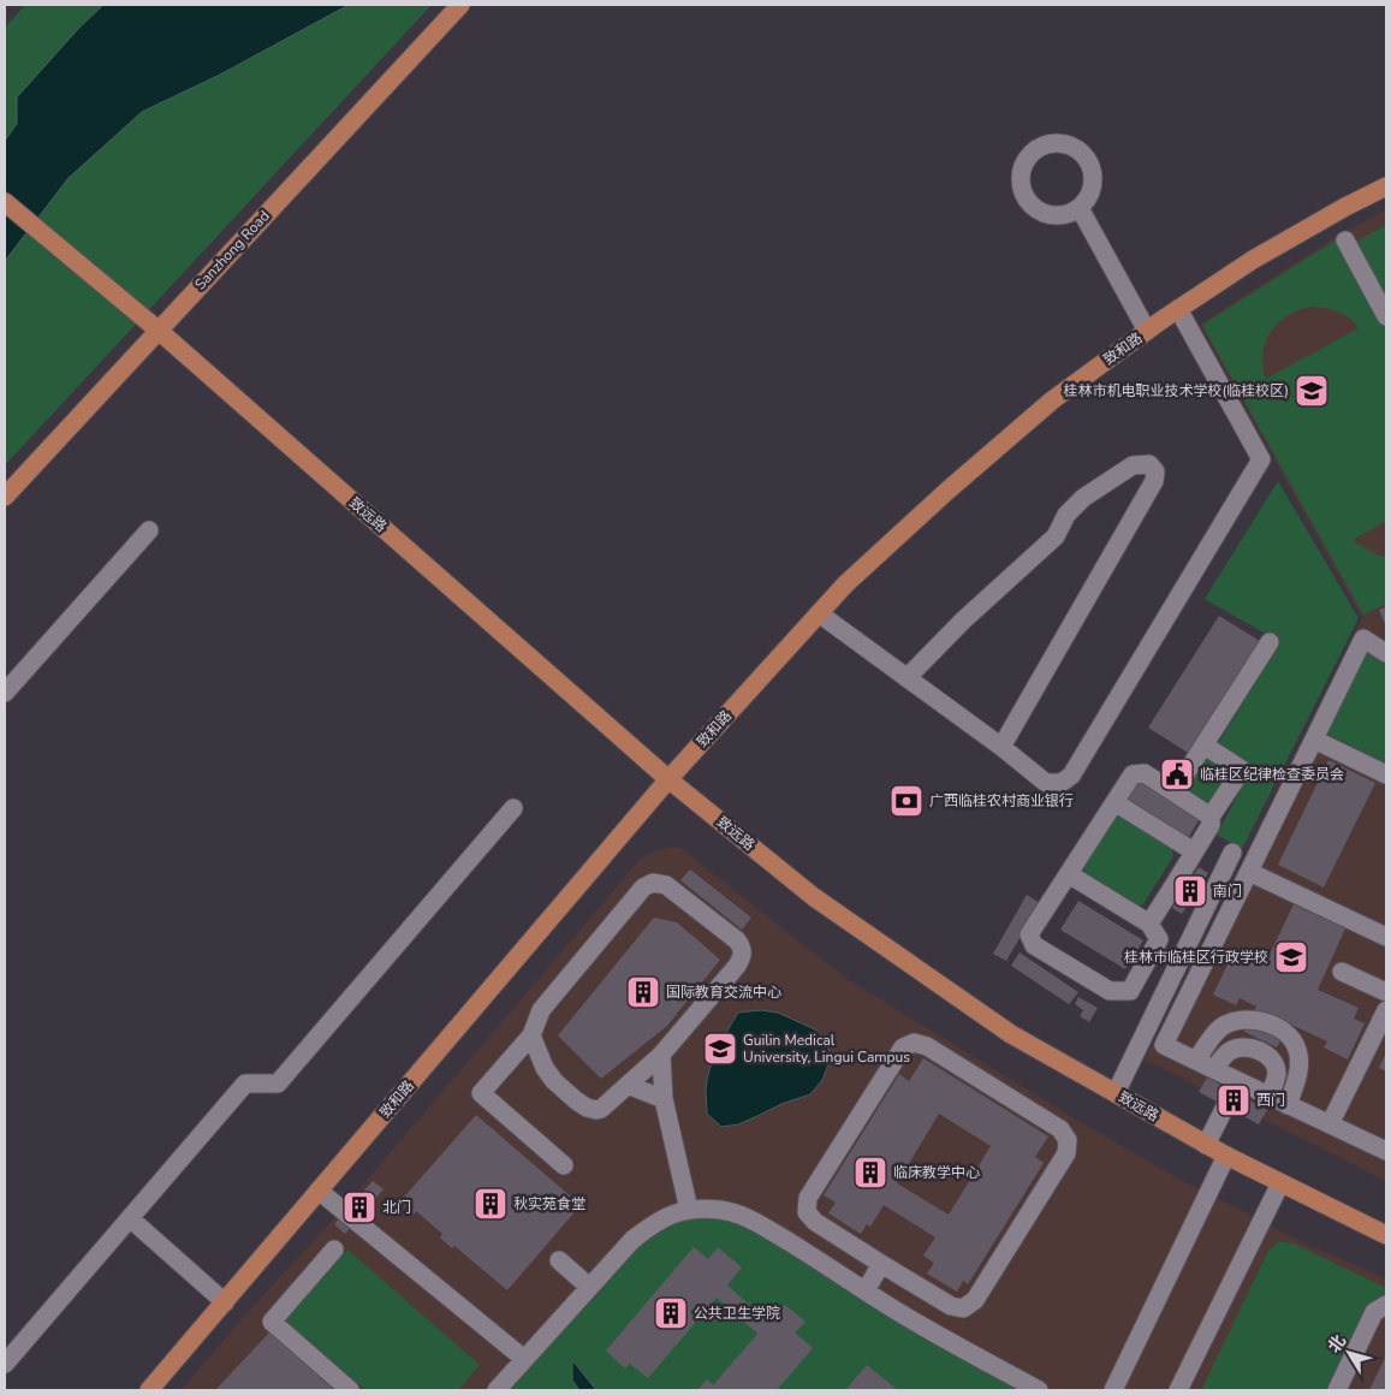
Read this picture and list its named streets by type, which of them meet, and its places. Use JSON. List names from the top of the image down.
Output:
{
  "streets": {
    "main road": ["Sanzhong Road", "致和路", "致远路"]
  },
  "crossings": [
    ["Sanzhong Road", "致远路"],
    ["致和路", "致远路"]
  ],
  "places": {
    "school or university": ["桂林市机电职业技术学校(临桂校区)", "桂林市临桂区行政学校", "Guilin Medical University, Lingui Campus"],
    "public building": ["临桂区纪律检查委员会"],
    "bank": ["广西临桂农村商业银行"],
    "building": [
      "南门",
      "国际教育交流中心",
      "西门",
      "临床教学中心",
      "秋实苑食堂",
      "北门",
      "公共卫生学院"
    ]
  },
  "north": "top left"
}
